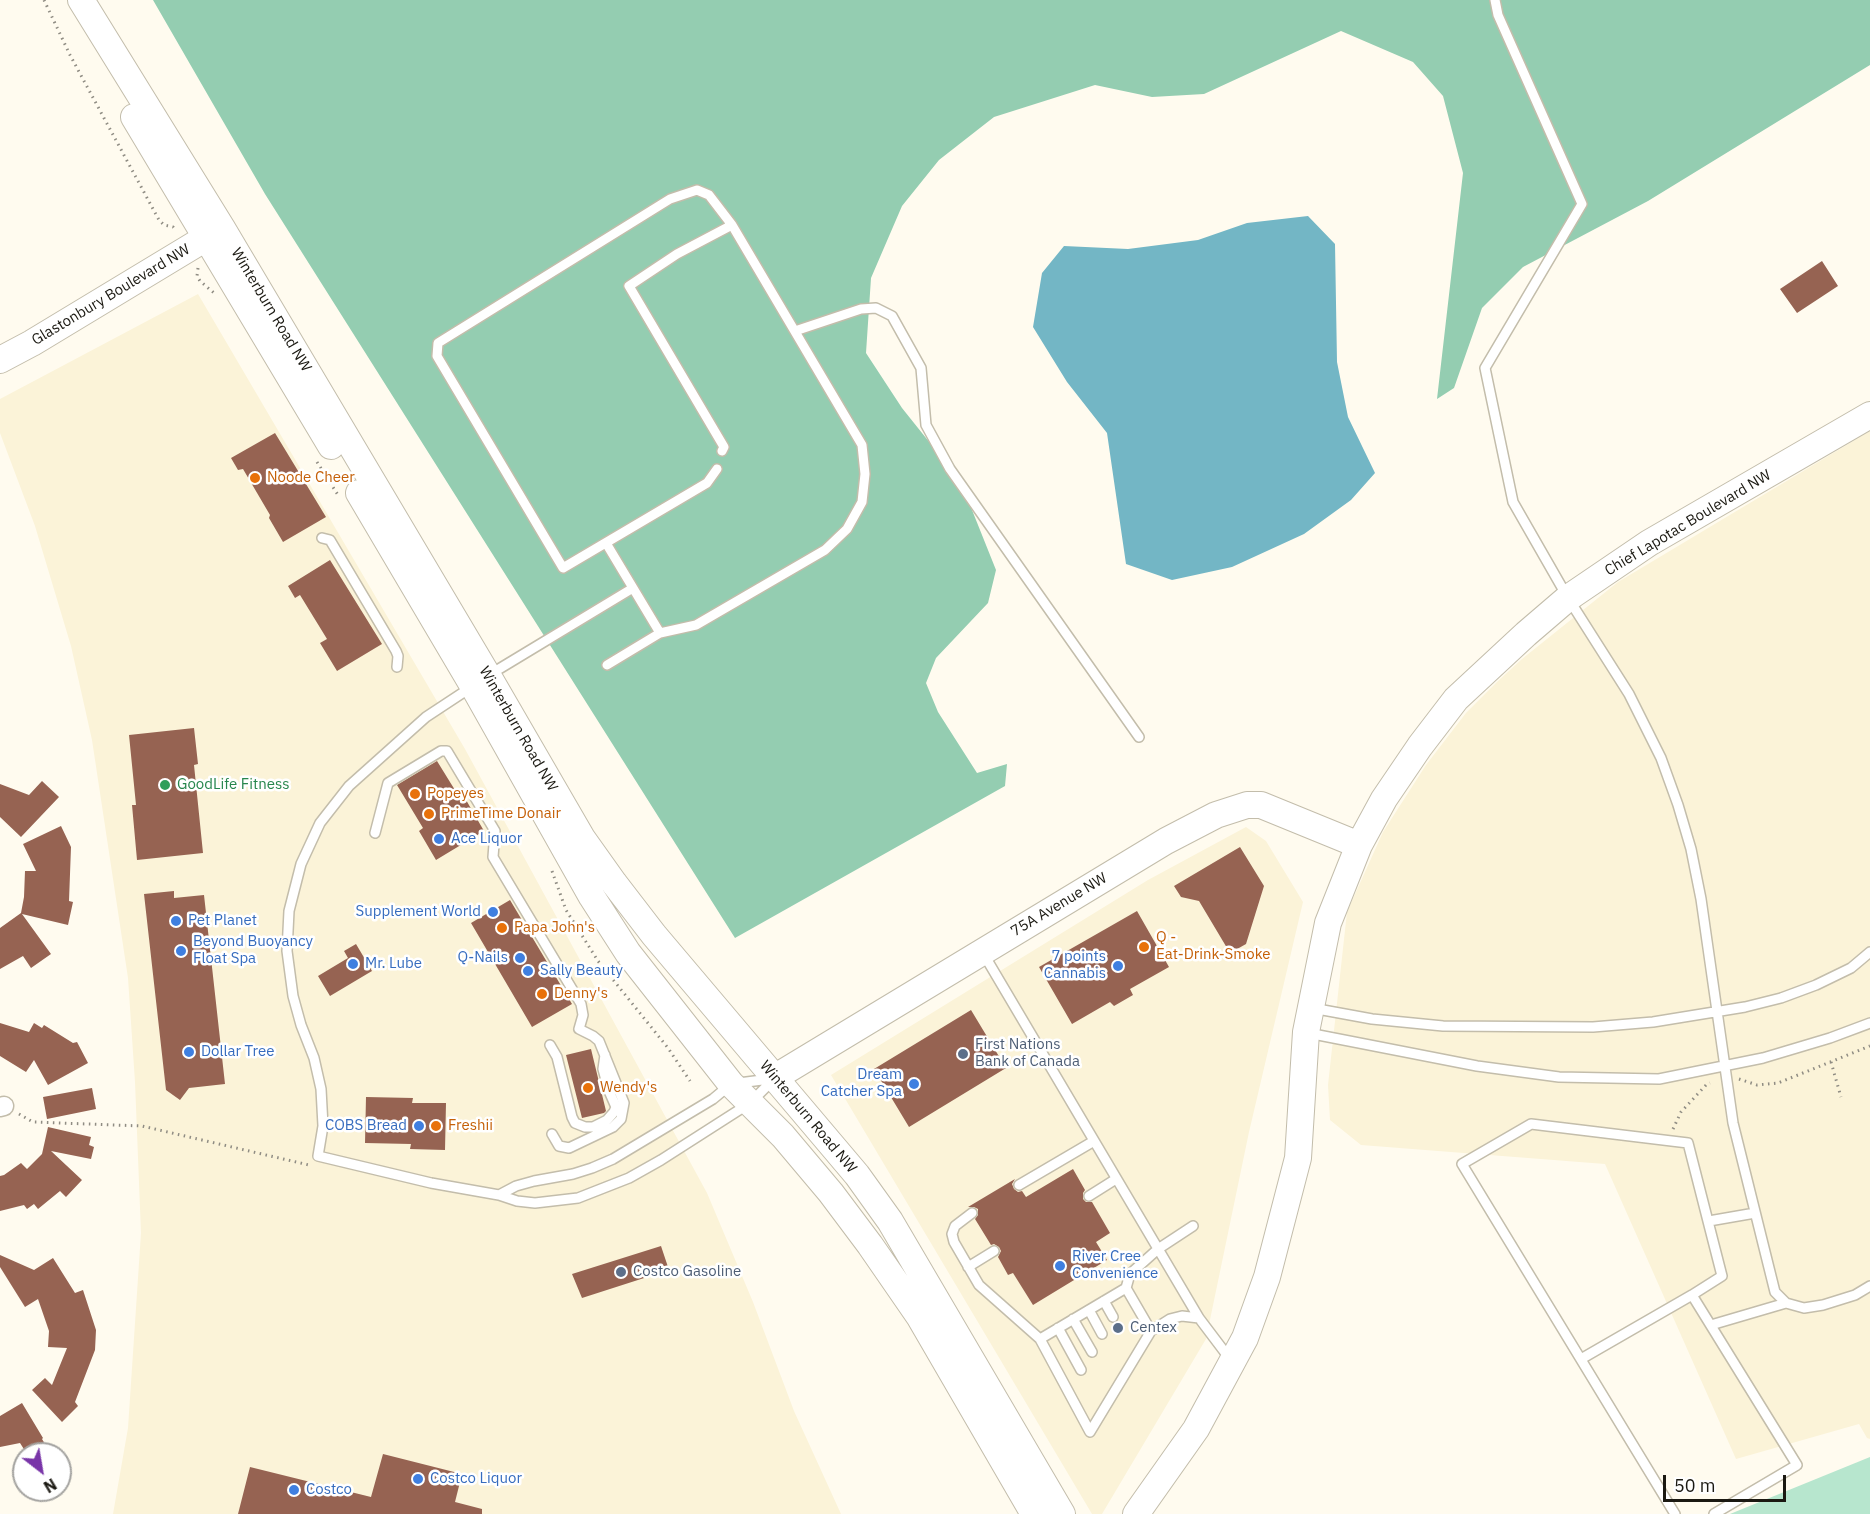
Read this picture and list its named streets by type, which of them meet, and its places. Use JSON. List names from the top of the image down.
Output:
{
  "streets": {
    "main road": [
      "Glastonbury Boulevard NW",
      "Winterburn Road NW",
      "Chief Lapotac Boulevard NW",
      "75A Avenue NW"
    ]
  },
  "crossings": [
    ["Glastonbury Boulevard NW", "Winterburn Road NW"],
    ["Winterburn Road NW", "75A Avenue NW"],
    ["Chief Lapotac Boulevard NW", "75A Avenue NW"]
  ],
  "places": [
    "Noode Cheer",
    "GoodLife Fitness",
    "Popeyes",
    "PrimeTime Donair",
    "Ace Liquor",
    "Supplement World",
    "Pet Planet",
    "Papa John's",
    "Q - Eat-Drink-Smoke",
    "Beyond Buoyancy Float Spa",
    "Q-Nails",
    "Mr. Lube",
    "7 points Cannabis",
    "Sally Beauty",
    "Denny's",
    "Dollar Tree",
    "First Nations Bank of Canada",
    "Dream Catcher Spa",
    "Wendy's",
    "COBS Bread",
    "Freshii",
    "River Cree Convenience",
    "Costco Gasoline",
    "Centex",
    "Costco Liquor",
    "Costco"
  ],
  "scale_bar": "50 m",
  "north": "bottom right"
}
